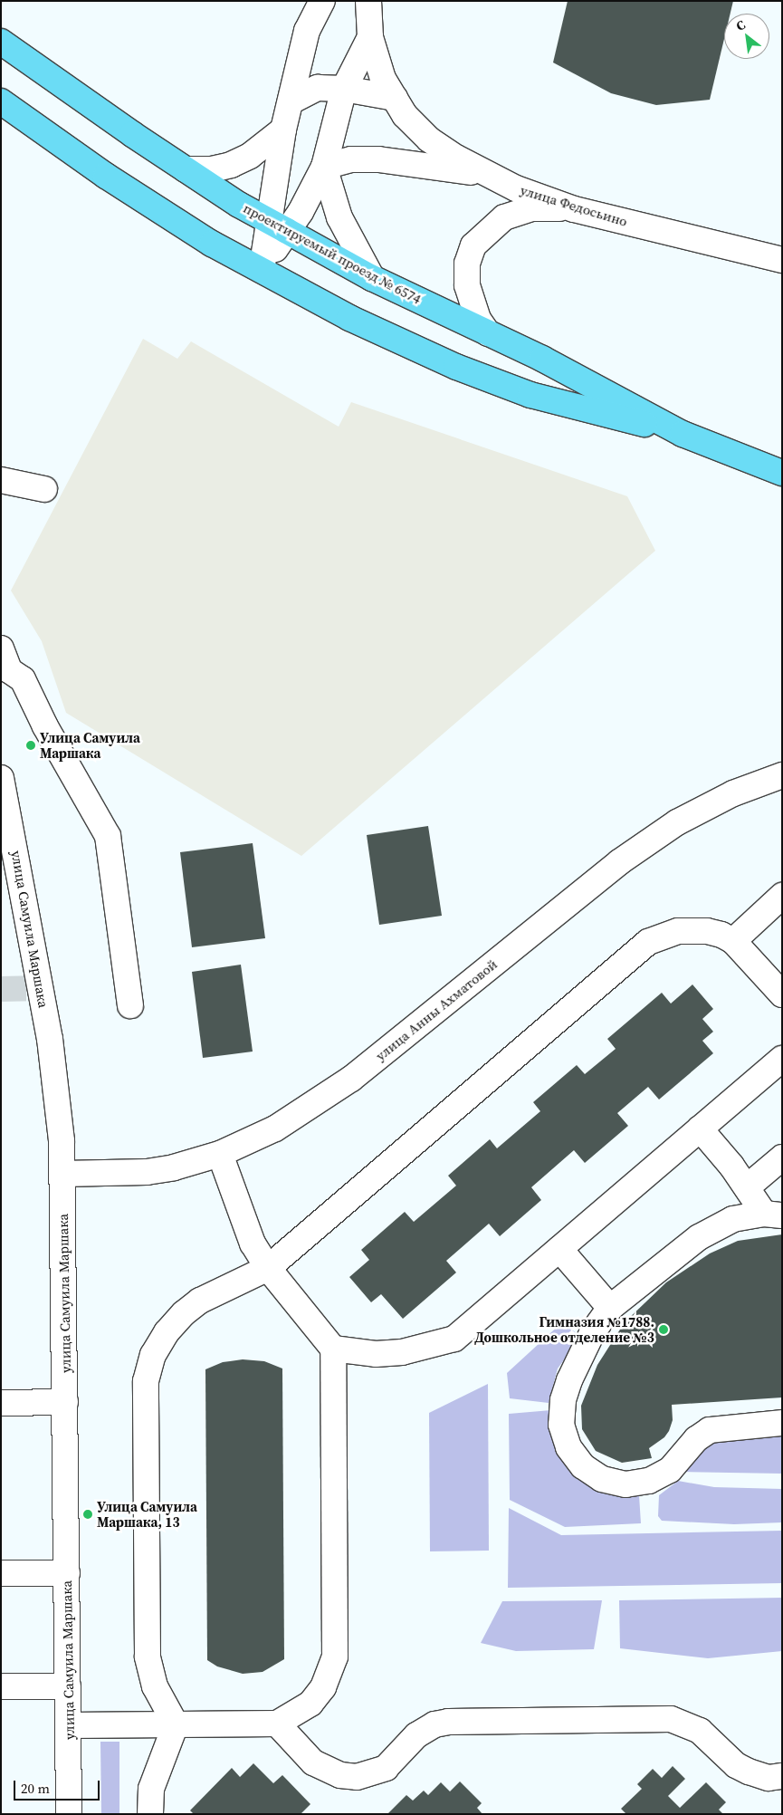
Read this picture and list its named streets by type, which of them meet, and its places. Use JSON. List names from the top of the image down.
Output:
{
  "streets": {
    "main road": ["проектируемый проезд № 6574"],
    "street": ["улица Федосьино", "улица Самуила Маршака", "улица Анны Ахматовой"]
  },
  "crossings": [
    ["улица Самуила Маршака", "улица Анны Ахматовой"]
  ],
  "places": ["Улица Самуила Маршака", "Гимназия №1788. Дошкольное отделение №3", "Улица Самуила Маршака, 13"],
  "scale_bar": "20 m",
  "north": "top left"
}
